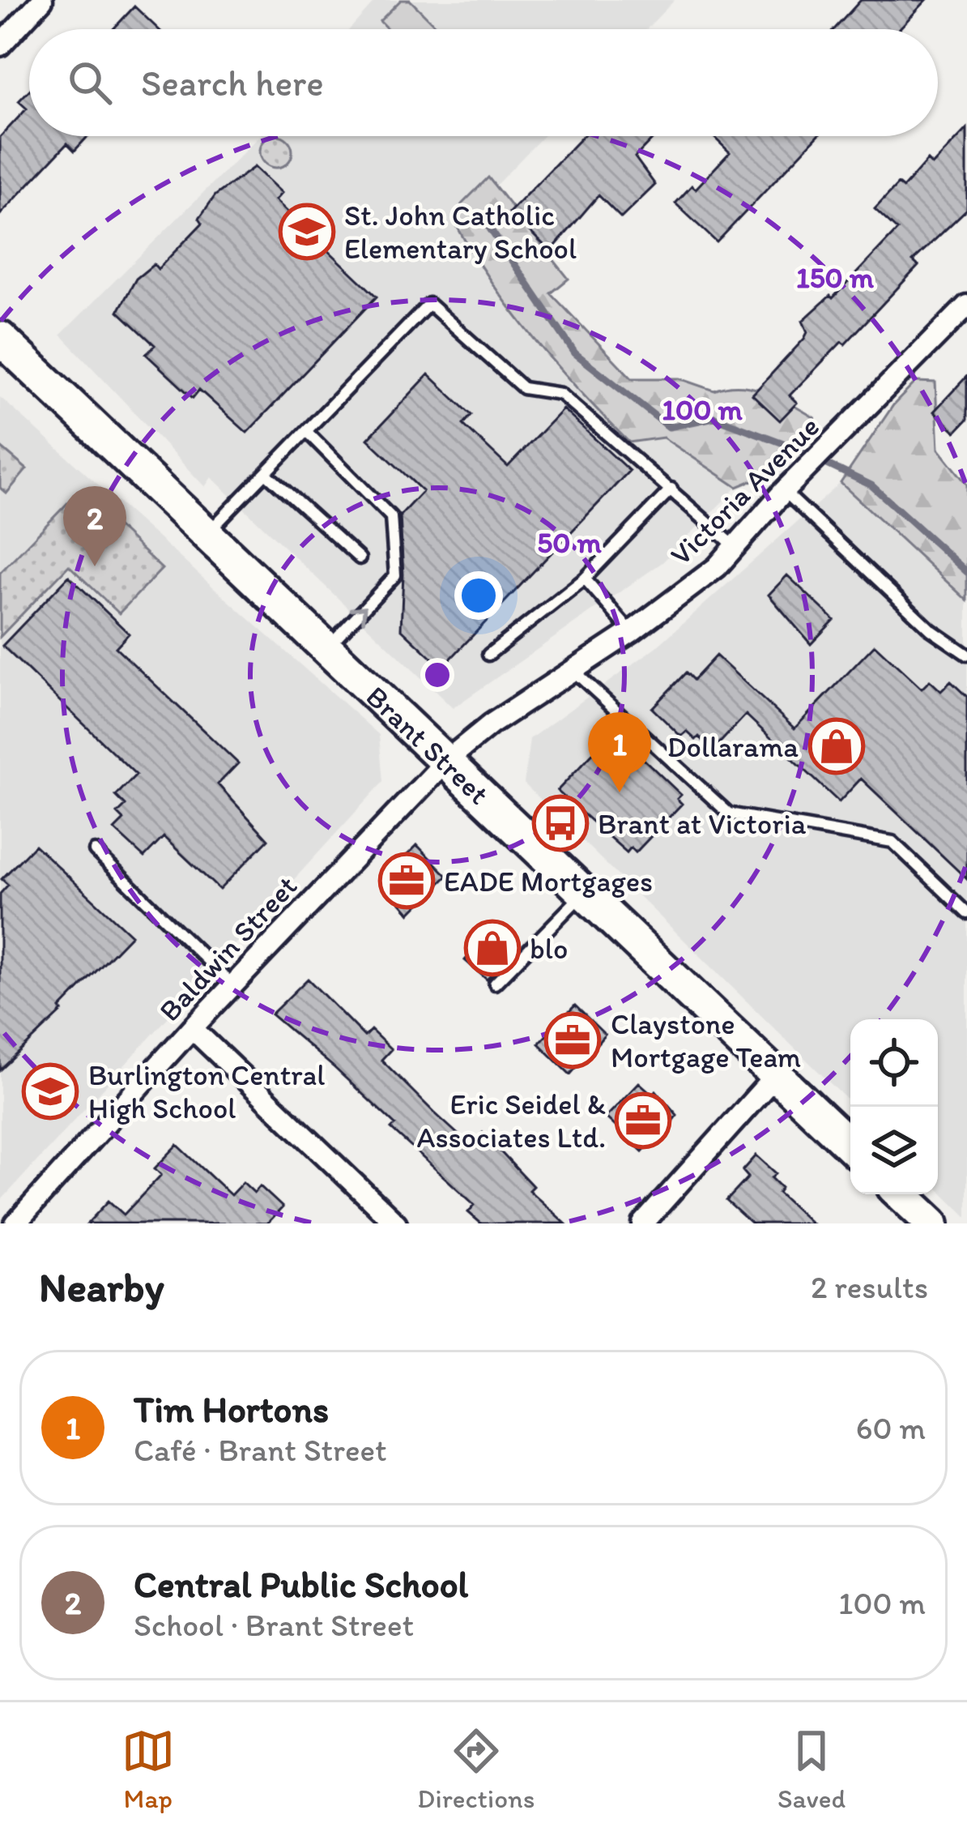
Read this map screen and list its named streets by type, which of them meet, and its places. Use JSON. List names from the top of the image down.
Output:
{
  "streets": {
    "main road": ["Brant Street"],
    "street": ["Victoria Avenue", "Baldwin Street"]
  },
  "crossings": [
    ["Victoria Avenue", "Brant Street"],
    ["Victoria Avenue", "Baldwin Street"],
    ["Brant Street", "Baldwin Street"]
  ],
  "places": {
    "school or university": ["St. John Catholic Elementary School", "Burlington Central High School"],
    "shop": ["Dollarama", "blo"],
    "bus stop": ["Brant at Victoria"],
    "office": ["EADE Mortgages", "Claystone Mortgage Team", "Eric Seidel & Associates Ltd."]
  },
  "page": {
    "search": "Search here",
    "pins": ["2", "1"],
    "heading": ["Nearby", "2 results"],
    "list": [
      {
        "mark": "1",
        "name": "Tim Hortons",
        "note": "Café · Brant Street",
        "value": "60 m"
      },
      {
        "mark": "2",
        "name": "Central Public School",
        "note": "School · Brant Street",
        "value": "100 m"
      }
    ],
    "nav": ["Map", "Directions", "Saved"]
  },
  "rings": ["150 m", "100 m", "50 m"]
}
